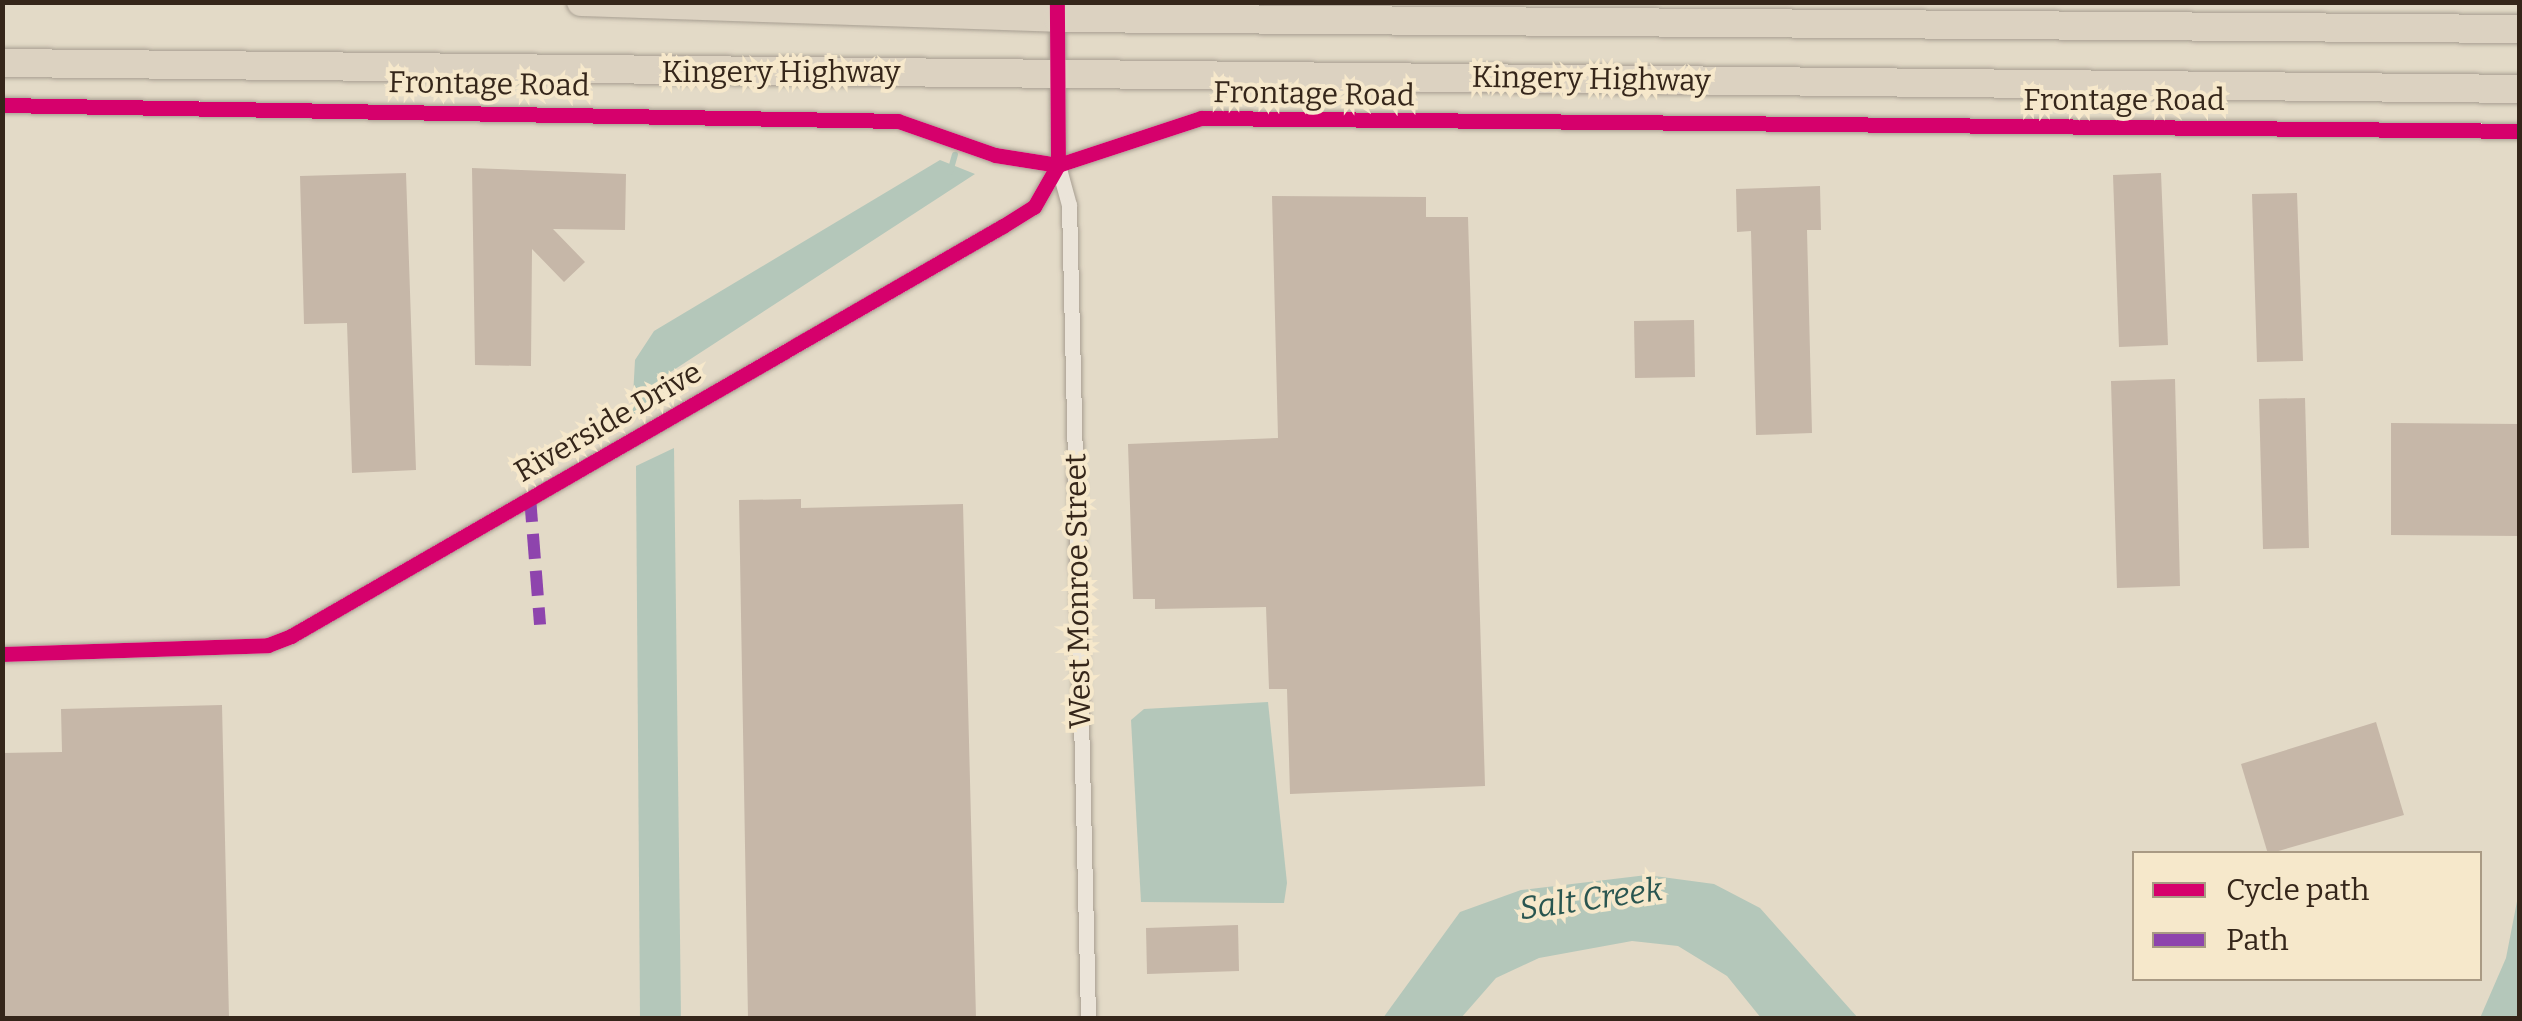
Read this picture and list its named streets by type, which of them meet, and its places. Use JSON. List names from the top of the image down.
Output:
{
  "streets": {
    "highway": ["Kingery Highway"],
    "street": ["Frontage Road", "Riverside Drive", "West Monroe Street"]
  },
  "crossings": [
    ["Kingery Highway", "Riverside Drive"],
    ["Frontage Road", "Riverside Drive"],
    ["Frontage Road", "West Monroe Street"],
    ["Riverside Drive", "West Monroe Street"]
  ],
  "water": ["Salt Creek"],
  "legend": ["Cycle path", "Path"]
}
